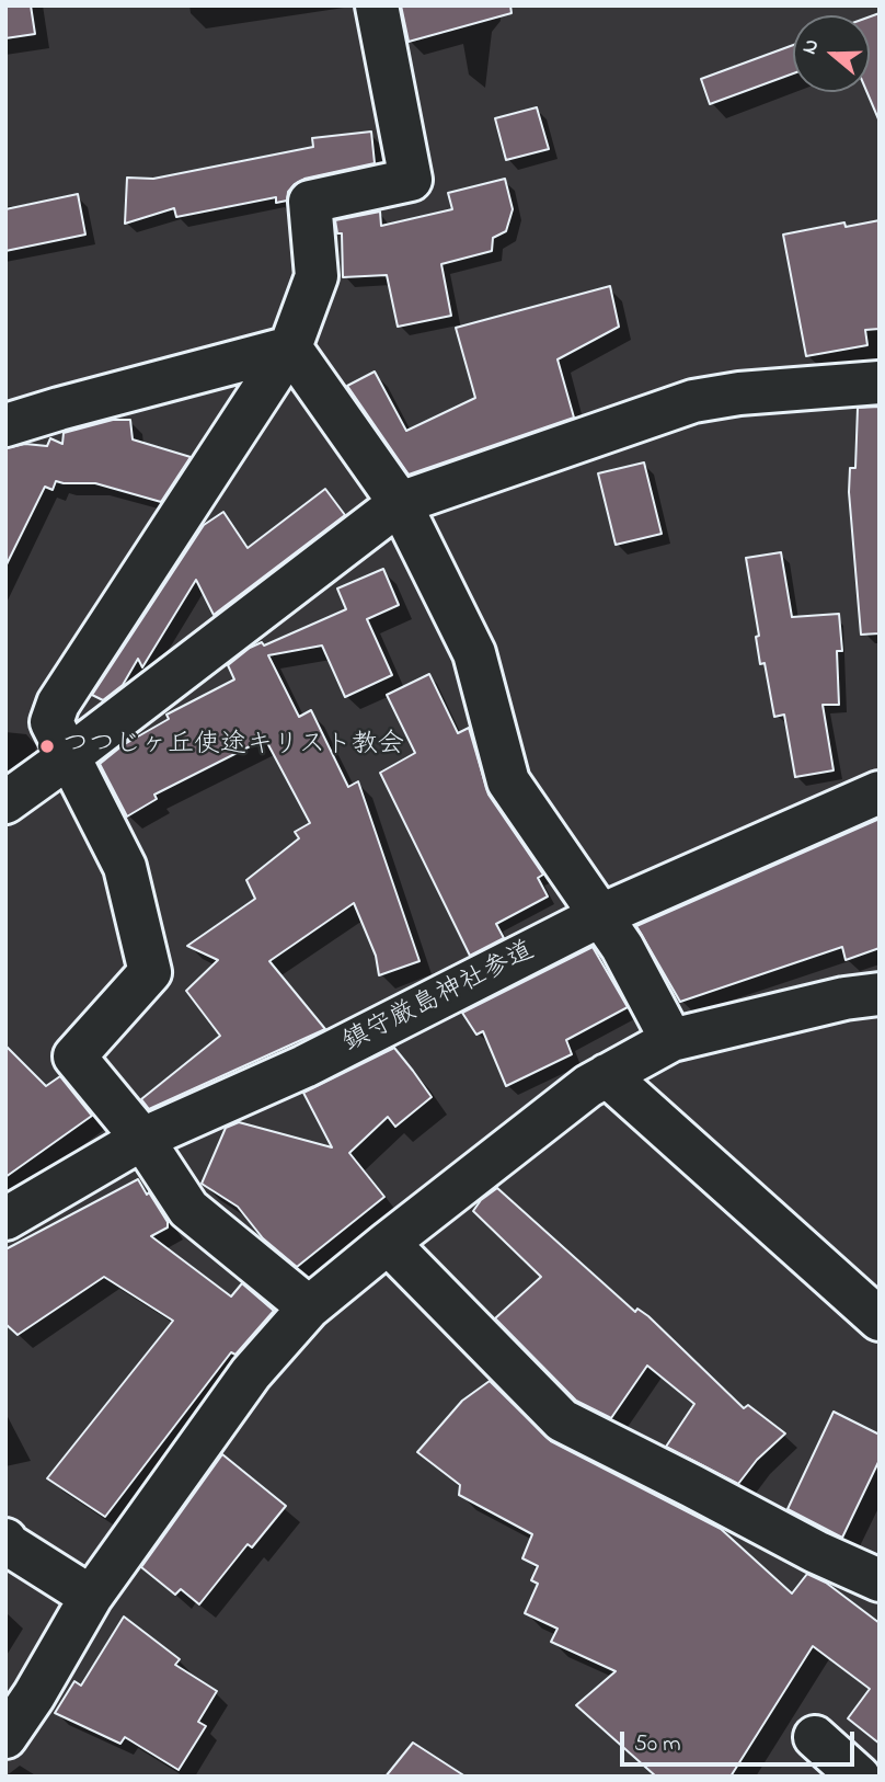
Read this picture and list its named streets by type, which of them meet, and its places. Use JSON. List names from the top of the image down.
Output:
{
  "streets": {
    "street": ["鎮守厳島神社参道"]
  },
  "places": ["つつじヶ丘使途キリスト教会"],
  "scale_bar": "50 m",
  "north": "left"
}
